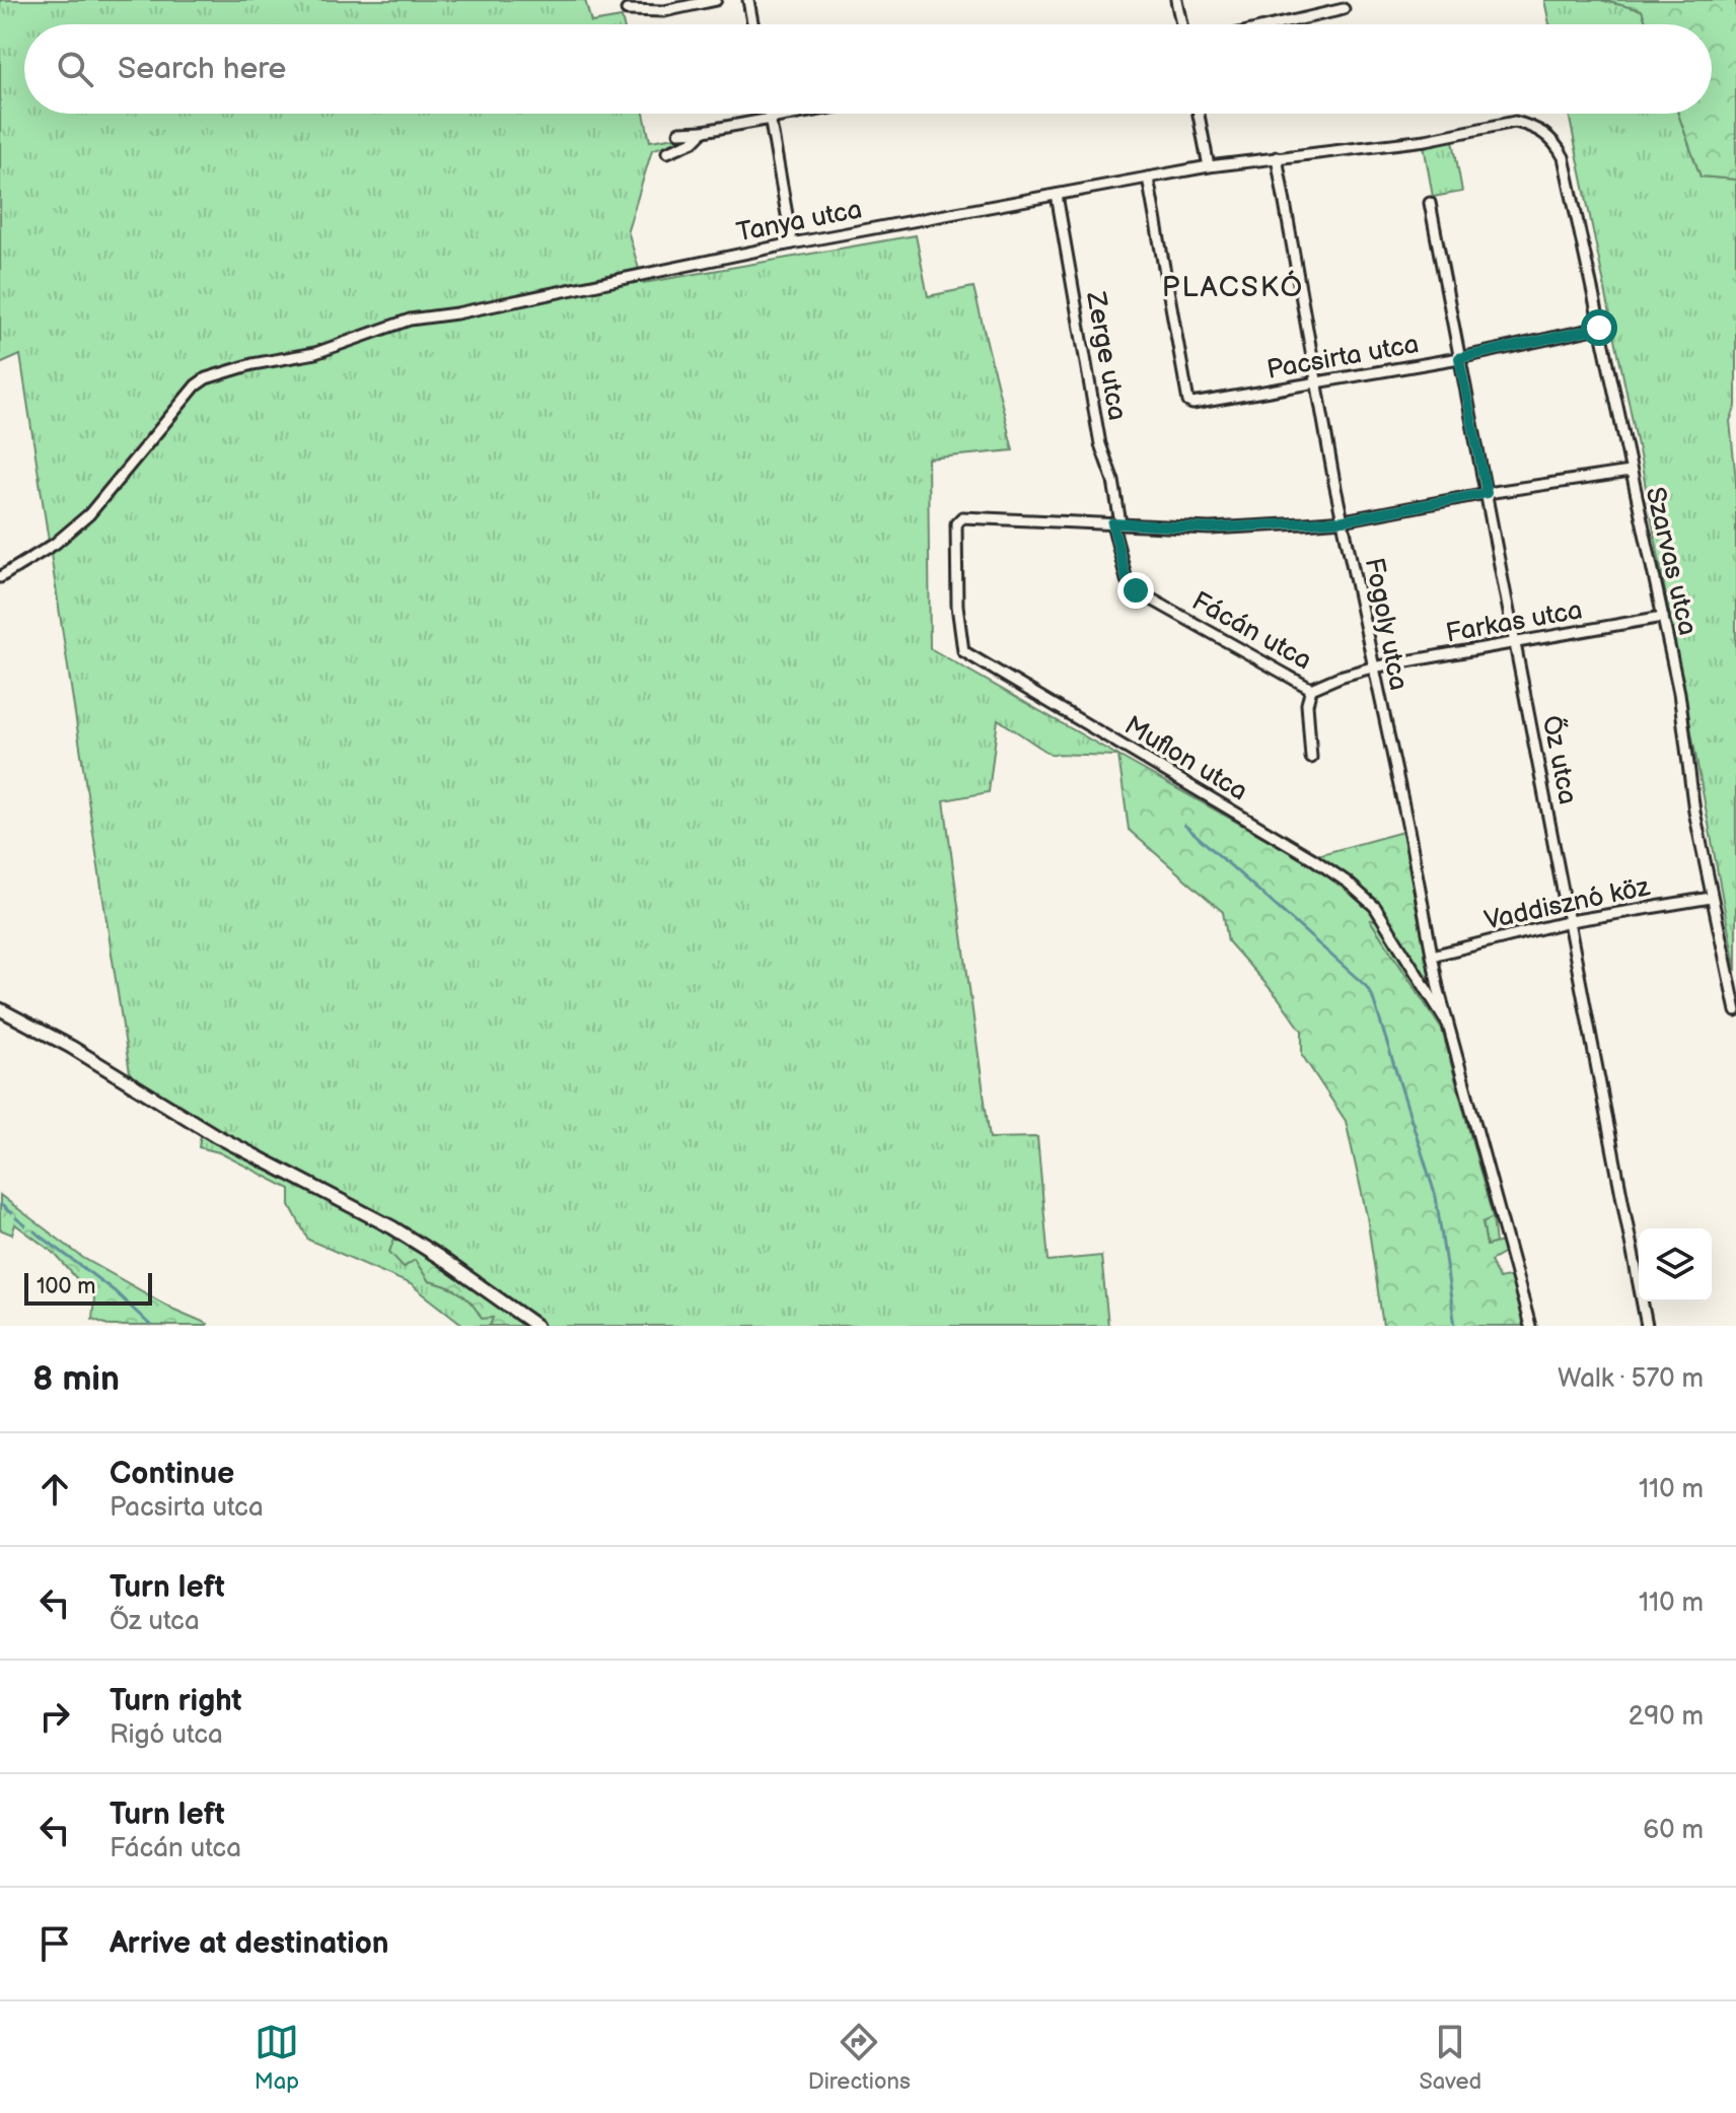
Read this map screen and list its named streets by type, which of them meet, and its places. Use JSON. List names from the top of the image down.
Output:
{
  "streets": {
    "street": [
      "Tanya utca",
      "Zerge utca",
      "Pacsirta utca",
      "Szarvas utca",
      "Farkas utca",
      "Fogoly utca",
      "Fácán utca",
      "Muflon utca",
      "Őz utca",
      "Vaddisznó köz"
    ]
  },
  "crossings": [
    ["Tanya utca", "Zerge utca"],
    ["Tanya utca", "Pacsirta utca"],
    ["Tanya utca", "Szarvas utca"],
    ["Tanya utca", "Fogoly utca"],
    ["Zerge utca", "Fácán utca"],
    ["Zerge utca", "Muflon utca"],
    ["Pacsirta utca", "Szarvas utca"],
    ["Pacsirta utca", "Fogoly utca"],
    ["Pacsirta utca", "Őz utca"],
    ["Szarvas utca", "Farkas utca"],
    ["Szarvas utca", "Vaddisznó köz"],
    ["Farkas utca", "Fogoly utca"],
    ["Farkas utca", "Fácán utca"],
    ["Farkas utca", "Őz utca"],
    ["Fogoly utca", "Fácán utca"],
    ["Fogoly utca", "Muflon utca"],
    ["Fogoly utca", "Vaddisznó köz"],
    ["Fácán utca", "Muflon utca"],
    ["Muflon utca", "Vaddisznó köz"],
    ["Őz utca", "Vaddisznó köz"]
  ],
  "districts": ["PLACSKÓ"],
  "scale_bar": "100 m",
  "page": {
    "search": "Search here",
    "scale": "100 m",
    "heading": ["8 min", "Walk · 570 m"],
    "list": [
      ["Continue", "Pacsirta utca", "110 m"],
      ["Turn left", "Őz utca", "110 m"],
      ["Turn right", "Rigó utca", "290 m"],
      ["Turn left", "Fácán utca", "60 m"],
      "Arrive at destination"
    ],
    "nav": ["Map", "Directions", "Saved"]
  }
}
